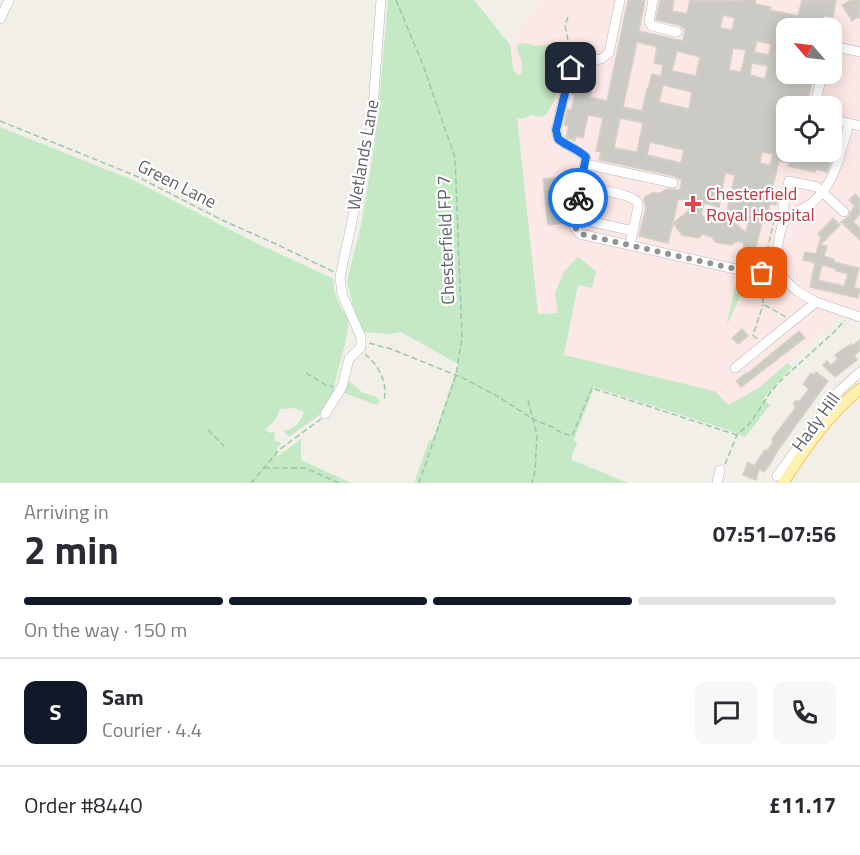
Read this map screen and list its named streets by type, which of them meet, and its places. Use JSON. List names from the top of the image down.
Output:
{
  "streets": {
    "main road": ["Hady Hill"],
    "street": ["Wetlands Lane"],
    "path": ["Green Lane", "Chesterfield FP 7"]
  },
  "crossings": [
    ["Wetlands Lane", "Green Lane"]
  ],
  "places": {
    "health": ["Chesterfield Royal Hospital"]
  },
  "north": "top left",
  "page": {
    "heading": ["2 min", "Arriving in", "07:51–07:56"],
    "panel": [
      "Sam",
      "Courier · 4.4",
      "Order #8440",
      "£11.17"
    ],
    "bar": "On the way · 150 m",
    "round": "S"
  }
}
